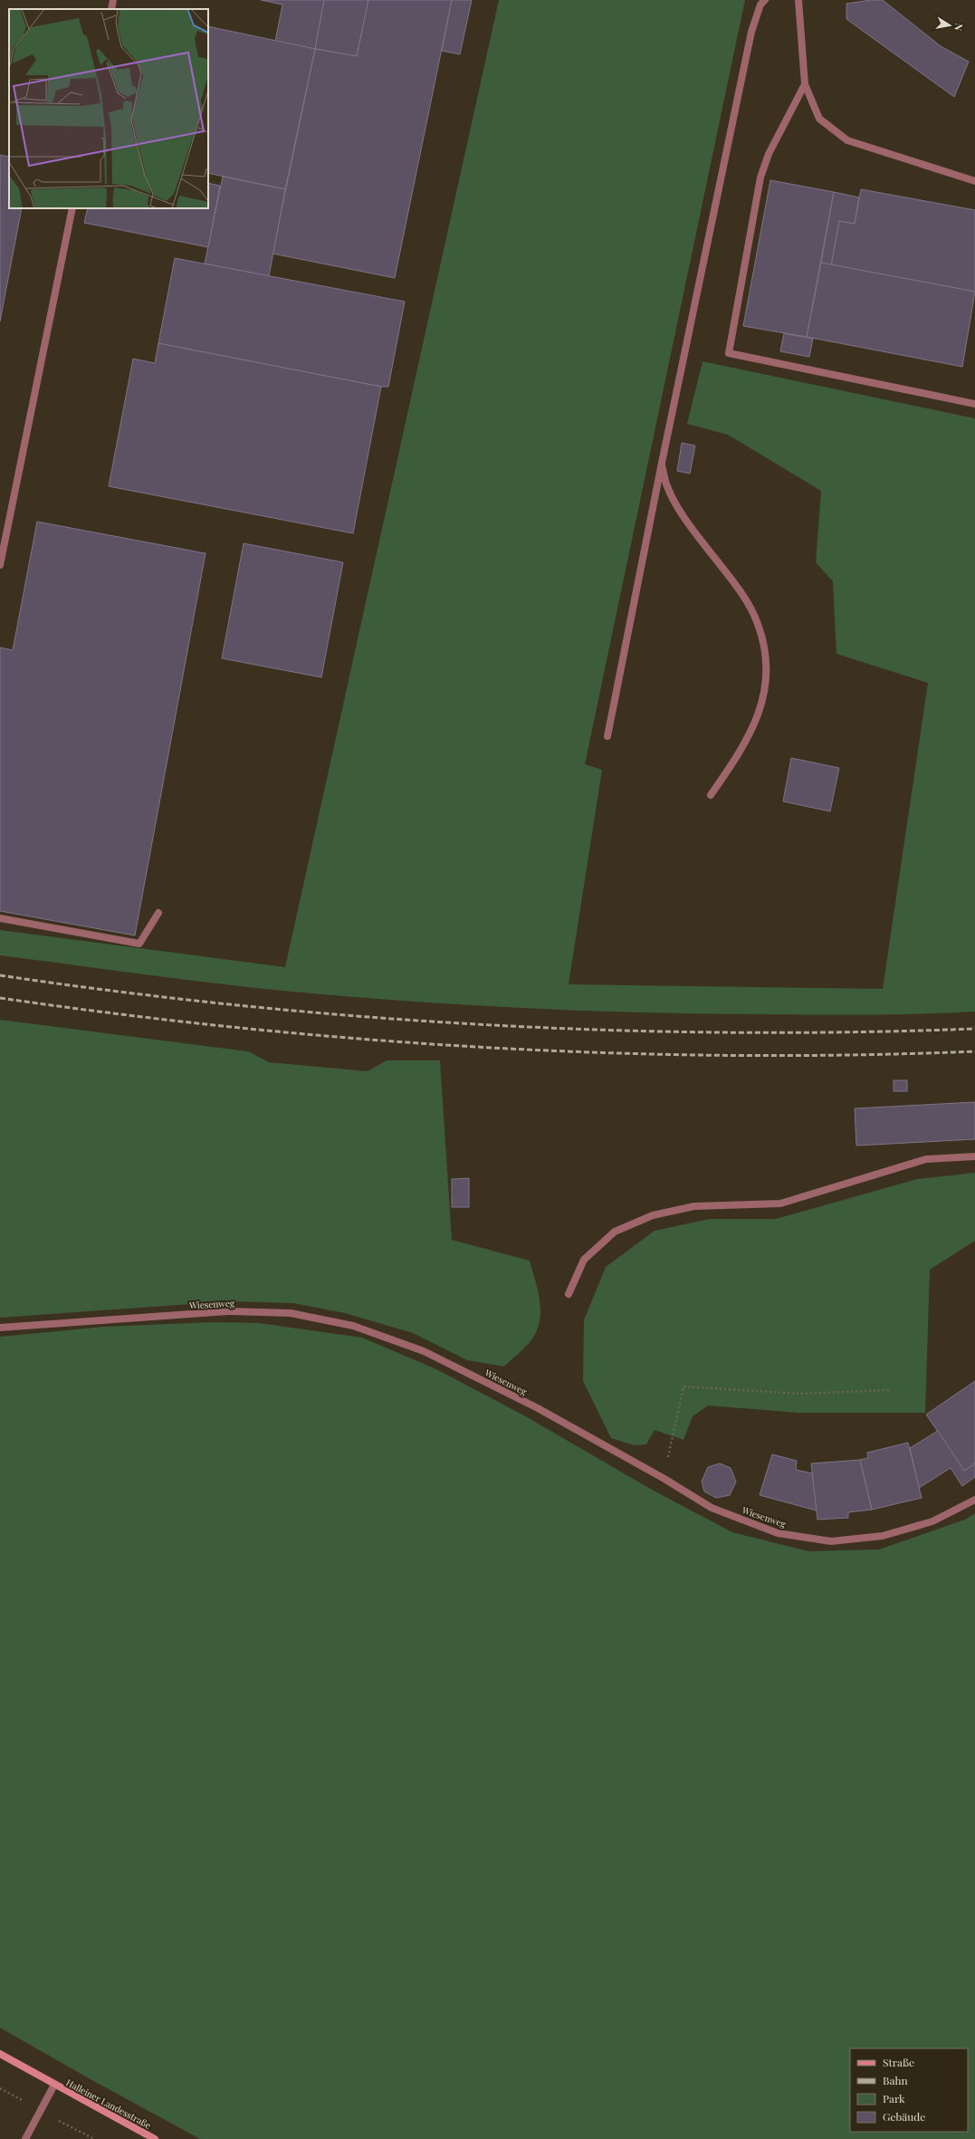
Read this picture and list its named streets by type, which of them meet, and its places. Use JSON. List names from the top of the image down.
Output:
{
  "streets": {
    "main road": ["Halleiner Landesstraße"],
    "street": ["Wiesenweg"]
  },
  "legend": [
    "Straße",
    "Bahn",
    "Park",
    "Gebäude"
  ],
  "north": "right"
}
